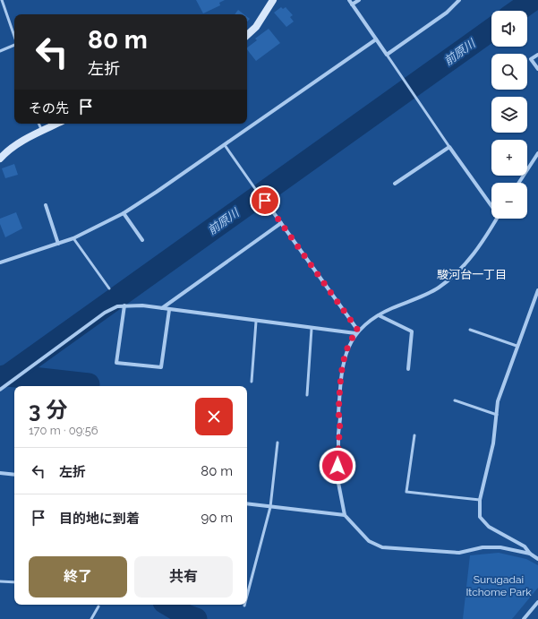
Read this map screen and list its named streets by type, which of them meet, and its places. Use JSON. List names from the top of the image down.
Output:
{
  "districts": ["駿河台一丁目"],
  "water": ["前原川"],
  "parks": ["Surugadai Itchome Park"],
  "page": {
    "map_buttons": ["+", "−"],
    "turn": ["80 m", "左折"],
    "then": "その先",
    "heading": ["3 分", "170 m · 09:56"],
    "list": [
      {
        "name": "左折",
        "value": "80 m"
      },
      {
        "name": "目的地に到着",
        "value": "90 m"
      }
    ],
    "buttons": ["終了", "共有"]
  }
}
